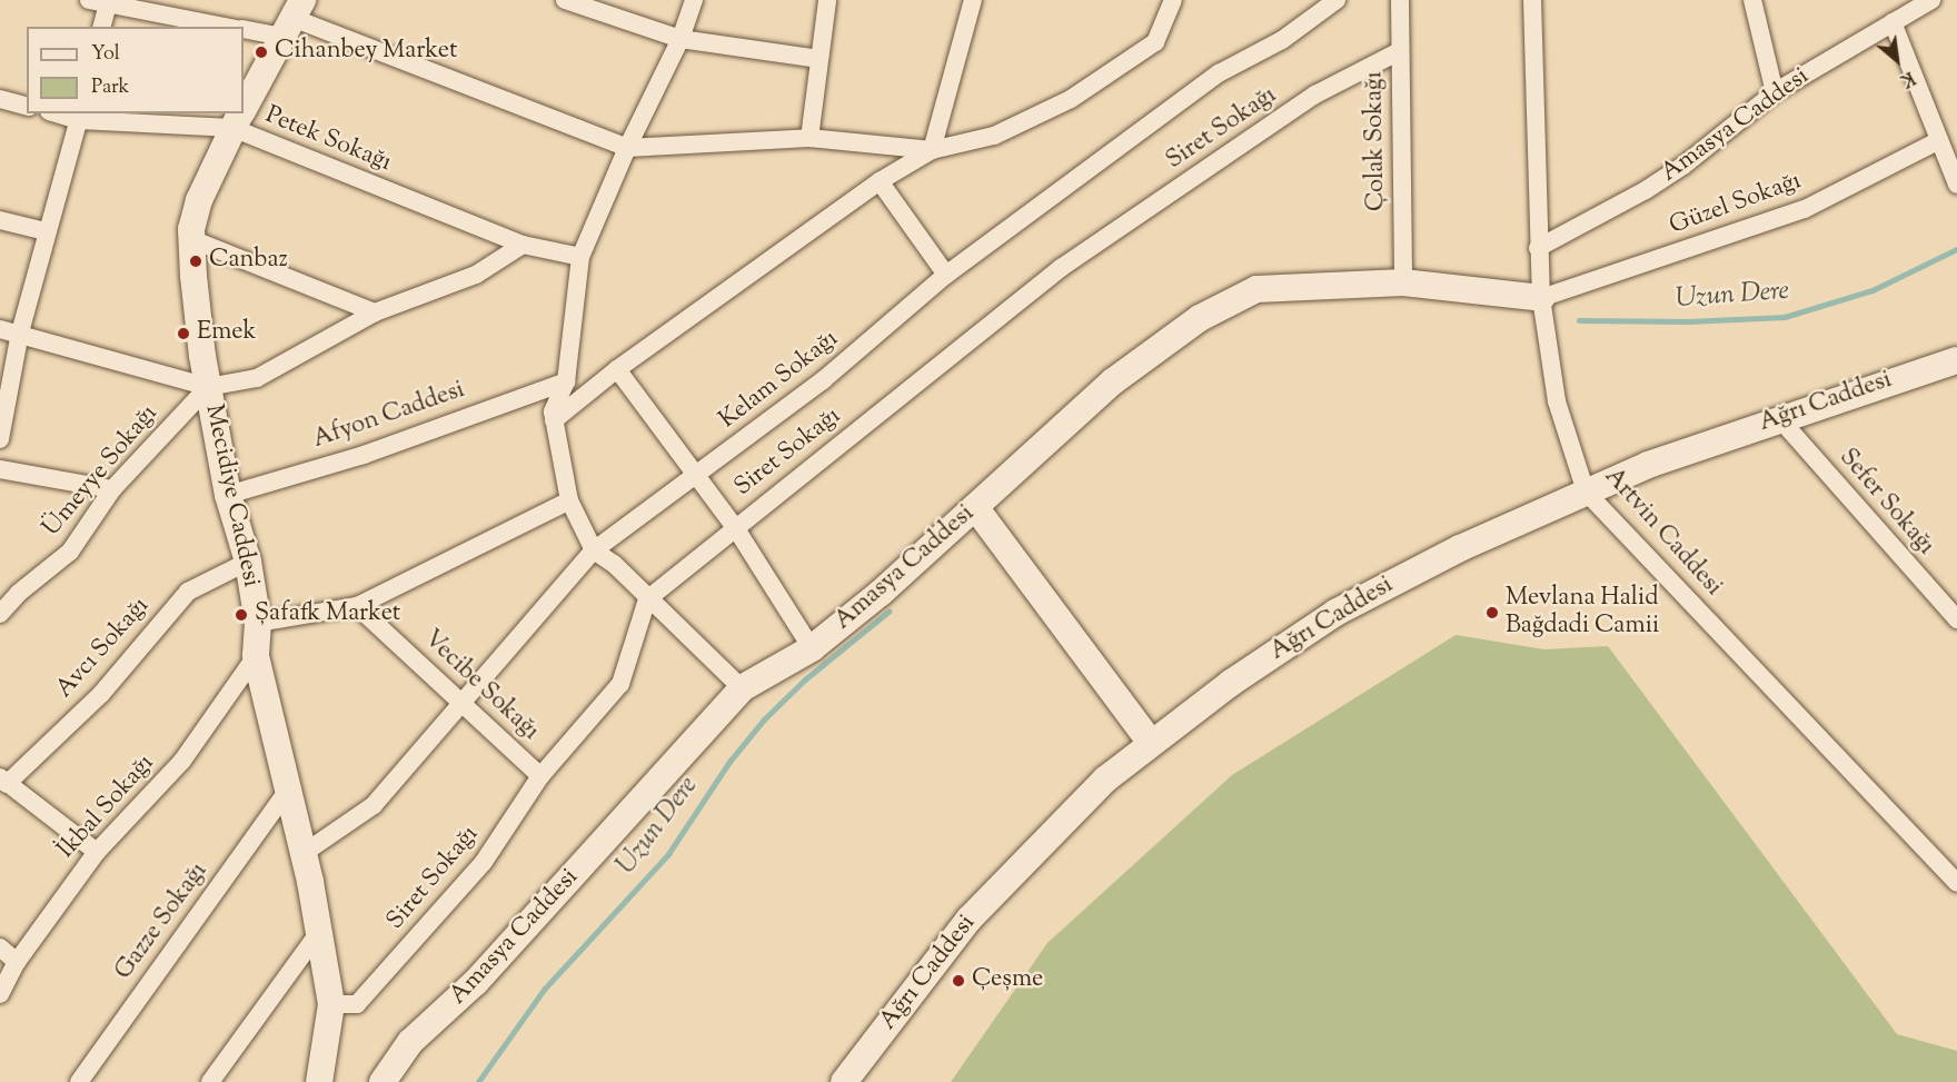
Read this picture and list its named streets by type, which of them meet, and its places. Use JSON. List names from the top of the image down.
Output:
{
  "streets": {
    "street": [
      "Amasya Caddesi",
      "Siret Sokağı",
      "Petek Sokağı",
      "Çolak Sokağı",
      "Güzel Sokağı",
      "Kelam Sokağı",
      "Ağrı Caddesi",
      "Afyon Caddesi",
      "Ümeyye Sokağı",
      "Mecidiye Caddesi",
      "Sefer Sokağı",
      "Artvin Caddesi",
      "Avcı Sokağı",
      "Vecibe Sokağı",
      "İkbal Sokağı",
      "Gazze Sokağı"
    ]
  },
  "crossings": [
    ["Amasya Caddesi", "Çolak Sokağı"],
    ["Amasya Caddesi", "Güzel Sokağı"],
    ["Amasya Caddesi", "Artvin Caddesi"],
    ["Siret Sokağı", "Çolak Sokağı"],
    ["Siret Sokağı", "Mecidiye Caddesi"],
    ["Siret Sokağı", "Vecibe Sokağı"],
    ["Petek Sokağı", "Mecidiye Caddesi"],
    ["Güzel Sokağı", "Artvin Caddesi"],
    ["Kelam Sokağı", "Mecidiye Caddesi"],
    ["Kelam Sokağı", "Vecibe Sokağı"],
    ["Ağrı Caddesi", "Sefer Sokağı"],
    ["Ağrı Caddesi", "Artvin Caddesi"],
    ["Afyon Caddesi", "Mecidiye Caddesi"],
    ["Ümeyye Sokağı", "Mecidiye Caddesi"],
    ["Mecidiye Caddesi", "Avcı Sokağı"],
    ["Mecidiye Caddesi", "İkbal Sokağı"],
    ["Mecidiye Caddesi", "Gazze Sokağı"]
  ],
  "water": ["Uzun Dere"],
  "places": [
    "Cihanbey Market",
    "Canbaz",
    "Emek",
    "Mevlana Halid Bağdadi Camii",
    "Şafafk Market",
    "Çeşme"
  ],
  "legend": ["Yol", "Park"],
  "north": "bottom right"
}
